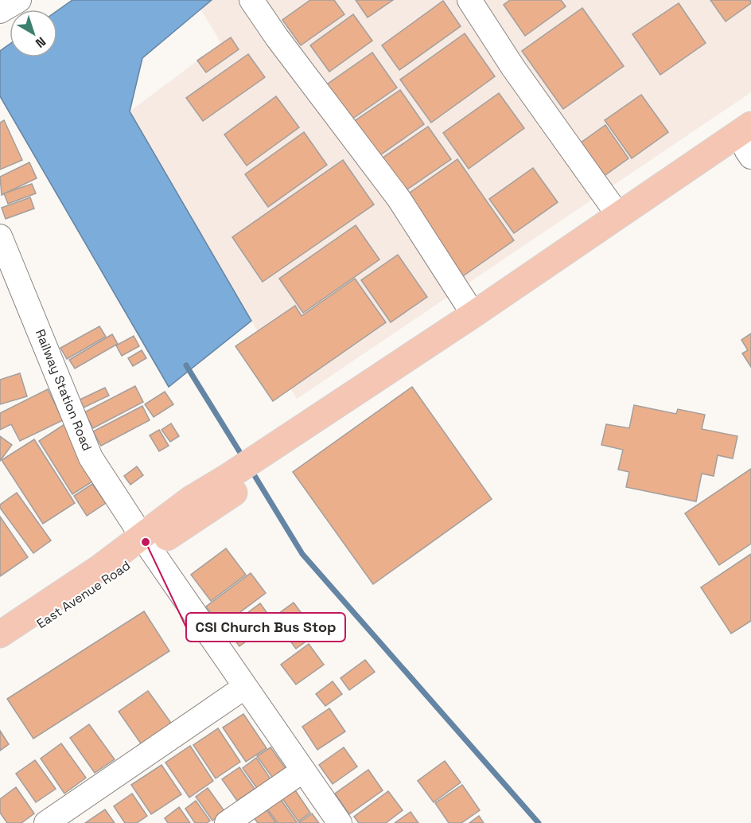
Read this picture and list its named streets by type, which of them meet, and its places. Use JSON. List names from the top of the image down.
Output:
{
  "streets": {
    "main road": ["East Avenue Road"],
    "street": ["Railway Station Road"]
  },
  "crossings": [
    ["Railway Station Road", "East Avenue Road"]
  ],
  "places": ["CSI Church Bus Stop"],
  "north": "bottom right"
}
